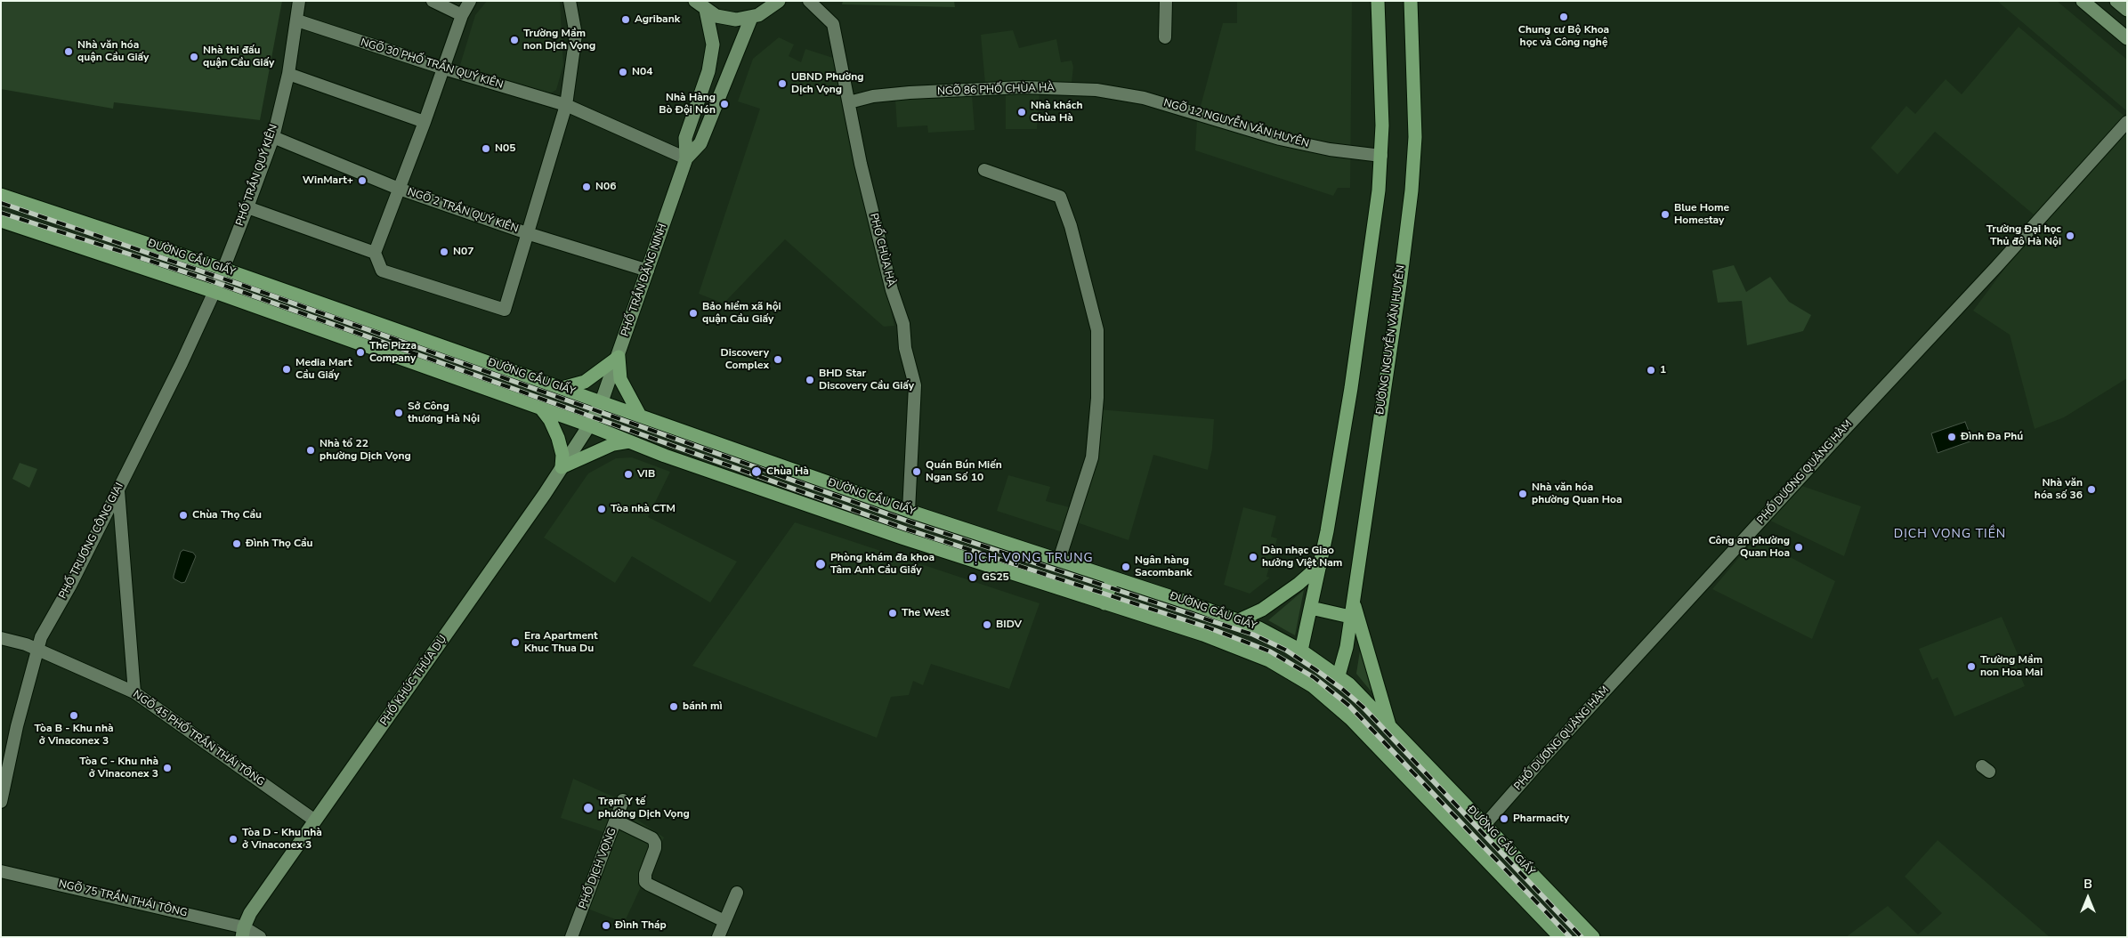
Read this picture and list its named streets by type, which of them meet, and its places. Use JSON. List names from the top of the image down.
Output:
{
  "streets": {
    "main road": ["ĐƯỜNG CẦU GIẤY", "ĐƯỜNG NGUYỄN VĂN HUYÊN"],
    "street": [
      "NGÕ 30 PHỐ TRẦN QUÝ KIÊN",
      "NGÕ 86 PHỐ CHÙA HÀ",
      "NGÕ 12 NGUYỄN VĂN HUYÊN",
      "PHỐ TRẦN QUÝ KIÊN",
      "NGÕ 2 TRẦN QUÝ KIÊN",
      "PHỐ CHÙA HÀ",
      "PHỐ TRẦN ĐĂNG NINH",
      "PHỐ DƯƠNG QUẢNG HÀM",
      "PHỐ TRƯƠNG CÔNG GIAI",
      "PHỐ KHÚC THỪA DỤ",
      "NGÕ 45 PHỐ TRẦN THÁI TÔNG",
      "PHỐ DỊCH VỌNG",
      "NGÕ 75 TRẦN THÁI TÔNG"
    ]
  },
  "crossings": [
    ["NGÕ 30 PHỐ TRẦN QUÝ KIÊN", "PHỐ TRẦN QUÝ KIÊN"],
    ["NGÕ 30 PHỐ TRẦN QUÝ KIÊN", "PHỐ TRẦN ĐĂNG NINH"],
    ["NGÕ 86 PHỐ CHÙA HÀ", "NGÕ 12 NGUYỄN VĂN HUYÊN"],
    ["NGÕ 86 PHỐ CHÙA HÀ", "PHỐ CHÙA HÀ"],
    ["PHỐ TRẦN QUÝ KIÊN", "NGÕ 2 TRẦN QUÝ KIÊN"],
    ["PHỐ TRẦN QUÝ KIÊN", "ĐƯỜNG CẦU GIẤY"],
    ["PHỐ TRẦN QUÝ KIÊN", "PHỐ TRƯƠNG CÔNG GIAI"],
    ["NGÕ 2 TRẦN QUÝ KIÊN", "PHỐ TRẦN ĐĂNG NINH"],
    ["PHỐ CHÙA HÀ", "ĐƯỜNG CẦU GIẤY"],
    ["ĐƯỜNG CẦU GIẤY", "PHỐ TRẦN ĐĂNG NINH"],
    ["ĐƯỜNG CẦU GIẤY", "ĐƯỜNG NGUYỄN VĂN HUYÊN"],
    ["ĐƯỜNG CẦU GIẤY", "PHỐ DƯƠNG QUẢNG HÀM"],
    ["ĐƯỜNG CẦU GIẤY", "PHỐ TRƯƠNG CÔNG GIAI"],
    ["ĐƯỜNG CẦU GIẤY", "PHỐ KHÚC THỪA DỤ"],
    ["PHỐ TRẦN ĐĂNG NINH", "PHỐ KHÚC THỪA DỤ"],
    ["PHỐ TRƯƠNG CÔNG GIAI", "NGÕ 45 PHỐ TRẦN THÁI TÔNG"],
    ["PHỐ KHÚC THỪA DỤ", "NGÕ 45 PHỐ TRẦN THÁI TÔNG"],
    ["PHỐ KHÚC THỪA DỤ", "NGÕ 75 TRẦN THÁI TÔNG"]
  ],
  "districts": ["DỊCH VỌNG TIỀN", "DỊCH VỌNG TRUNG"],
  "places": [
    "Chung cư Bộ Khoa học và Công nghệ",
    "Agribank",
    "Trường Mầm non Dịch Vọng",
    "Nhà văn hóa quận Cầu Giấy",
    "Nhà thi đấu quận Cầu Giấy",
    "N04",
    "UBND Phường Dịch Vọng",
    "Nhà Hàng Bò Đội Nón",
    "Nhà khách Chùa Hà",
    "N05",
    "WinMart+",
    "N06",
    "Blue Home Homestay",
    "Trường Đại học Thủ đô Hà Nội",
    "N07",
    "Bảo hiểm xã hội quận Cầu Giấy",
    "The Pizza Company",
    "Discovery Complex",
    "Media Mart Cầu Giấy",
    "1",
    "BHD Star Discovery Cầu Giấy",
    "Sở Công thương Hà Nội",
    "Đình Đa Phú",
    "Nhà tổ 22 phường Dịch Vọng",
    "Chùa Hà",
    "Quán Bún Miến Ngan Số 10",
    "VIB",
    "Nhà văn hóa số 36",
    "Nhà văn hóa phường Quan Hoa",
    "Tòa nhà CTM",
    "Chùa Thọ Cầu",
    "Đình Thọ Cầu",
    "Công an phường Quan Hoa",
    "Dàn nhạc Giao hưởng Việt Nam",
    "Phòng khám đa khoa Tâm Anh Cầu Giấy",
    "Ngân hàng Sacombank",
    "GS25",
    "The West",
    "BIDV",
    "Era Apartment Khuc Thua Du",
    "Trường Mầm non Hoa Mai",
    "bánh mì",
    "Tòa B - Khu nhà ở Vinaconex 3",
    "Tòa C - Khu nhà ở Vinaconex 3",
    "Trạm Y tế phường Dịch Vọng",
    "Pharmacity",
    "Tòa D - Khu nhà ở Vinaconex 3",
    "Đình Tháp"
  ],
  "north": "top"
}
